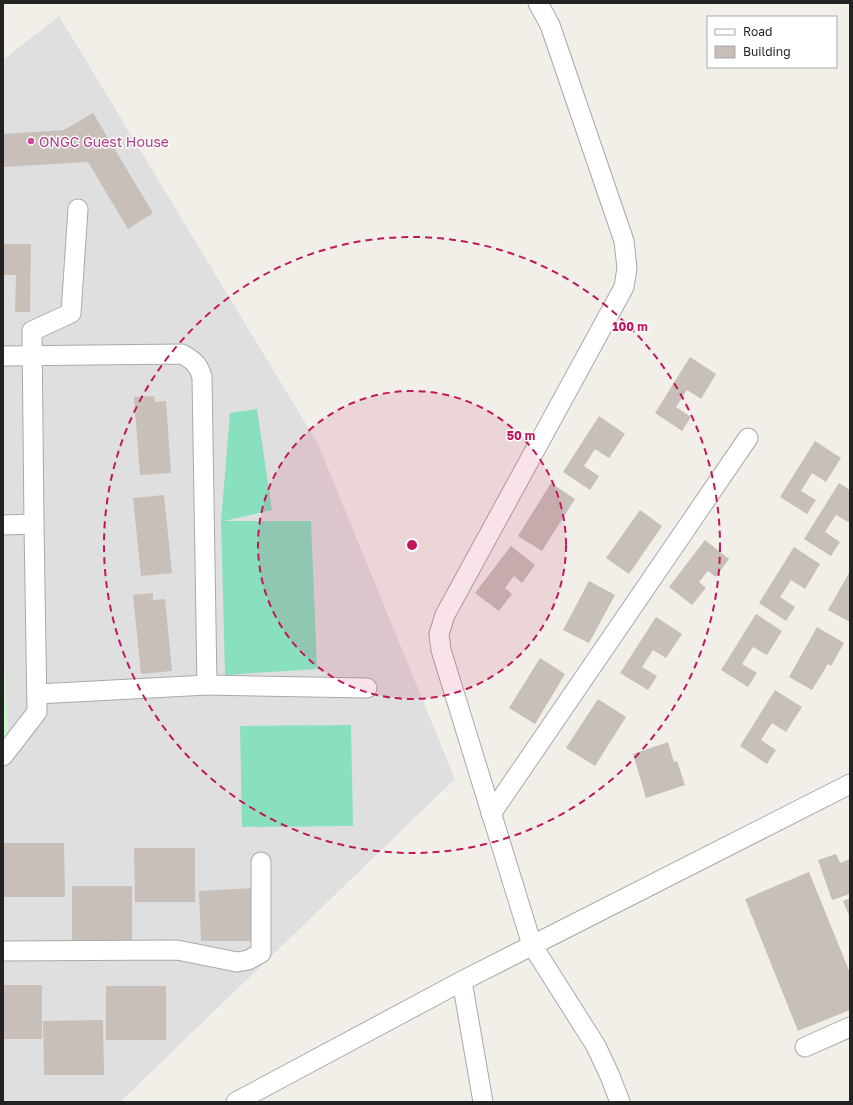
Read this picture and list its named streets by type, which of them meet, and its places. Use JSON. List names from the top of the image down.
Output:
{
  "places": ["ONGC Guest House"],
  "legend": ["Road", "Building"],
  "rings": ["100 m", "50 m"]
}
